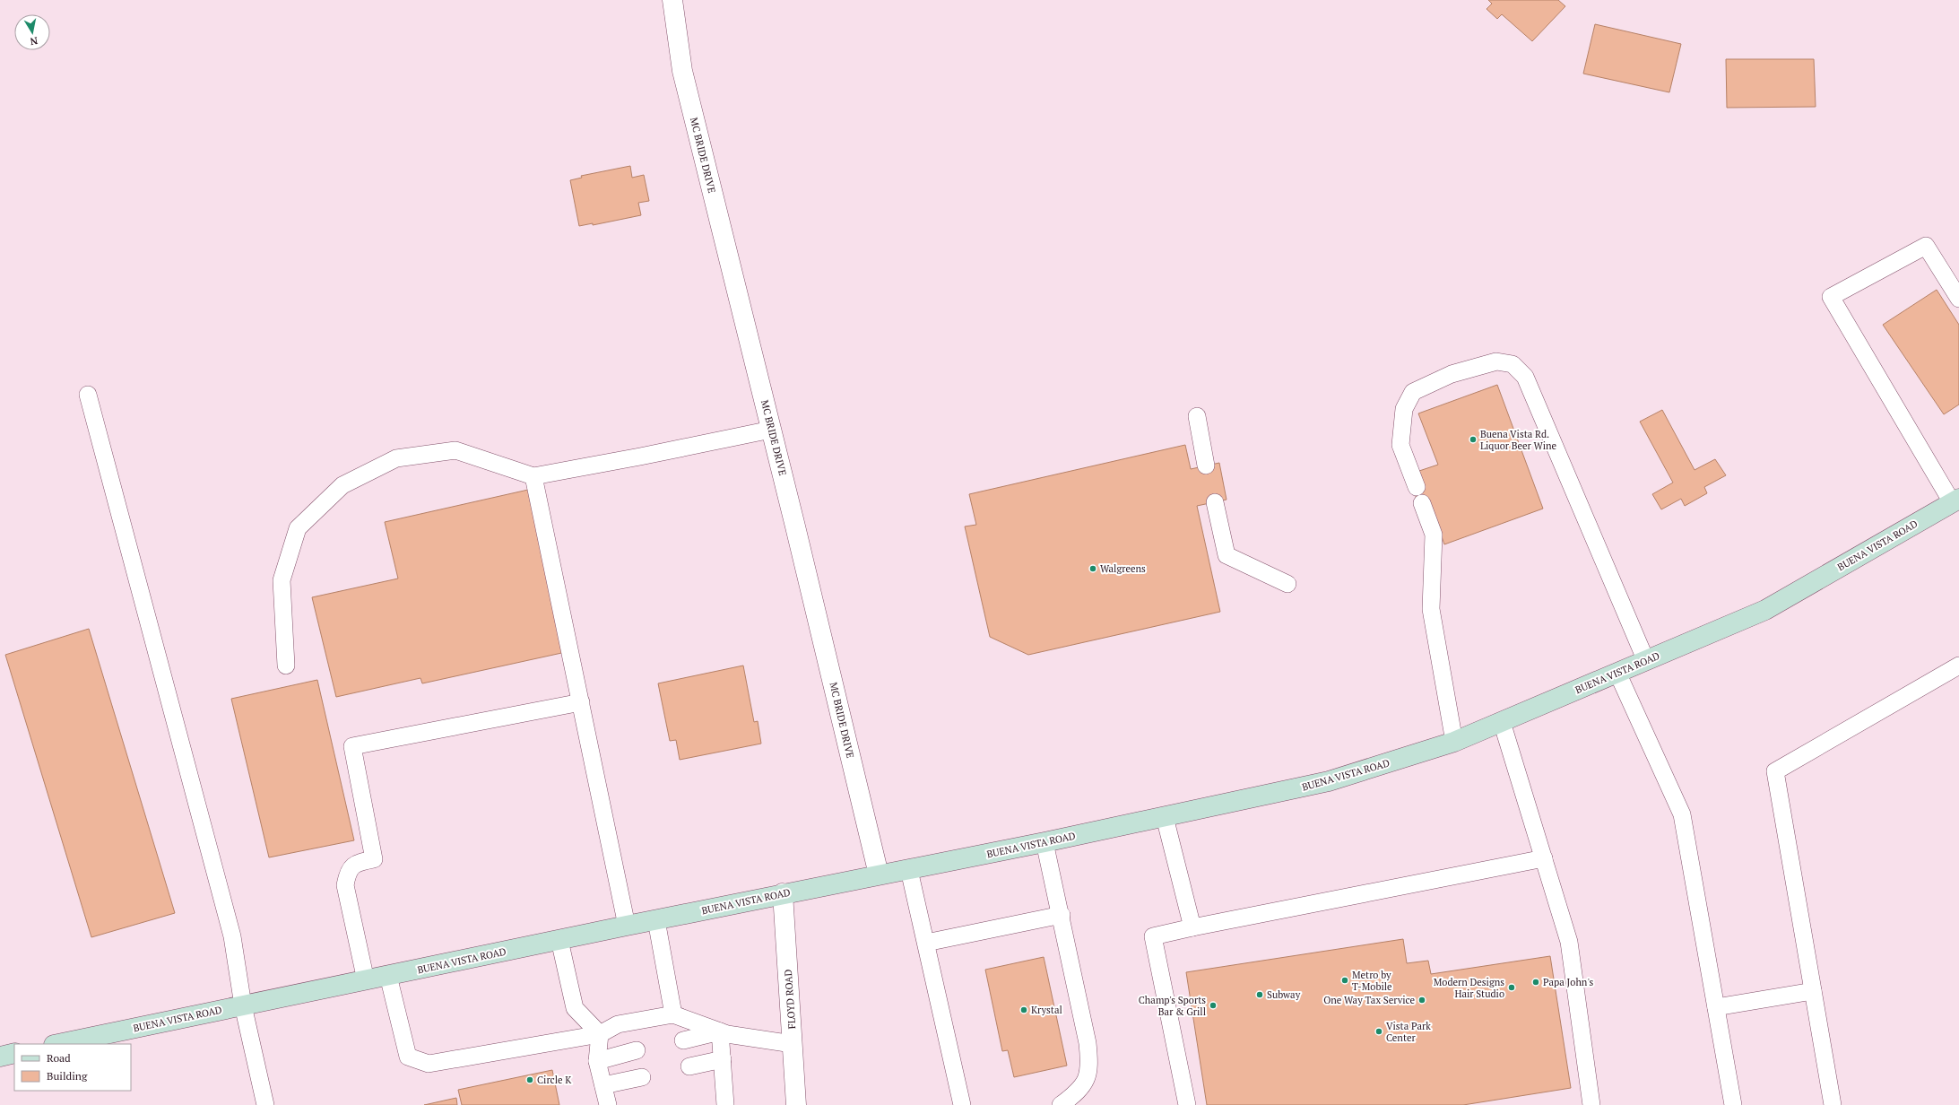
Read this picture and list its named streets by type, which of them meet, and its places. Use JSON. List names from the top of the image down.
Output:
{
  "streets": {
    "main road": ["BUENA VISTA ROAD"],
    "street": ["MC BRIDE DRIVE", "FLOYD ROAD"]
  },
  "crossings": [
    ["MC BRIDE DRIVE", "BUENA VISTA ROAD"],
    ["BUENA VISTA ROAD", "FLOYD ROAD"]
  ],
  "places": [
    "Buena Vista Rd. Liquor Beer Wine",
    "Walgreens",
    "Metro by T-Mobile",
    "Papa John's",
    "Modern Designs Hair Studio",
    "Subway",
    "One Way Tax Service",
    "Champ's Sports Bar & Grill",
    "Krystal",
    "Vista Park Center",
    "Circle K"
  ],
  "legend": ["Road", "Building"],
  "north": "bottom"
}
